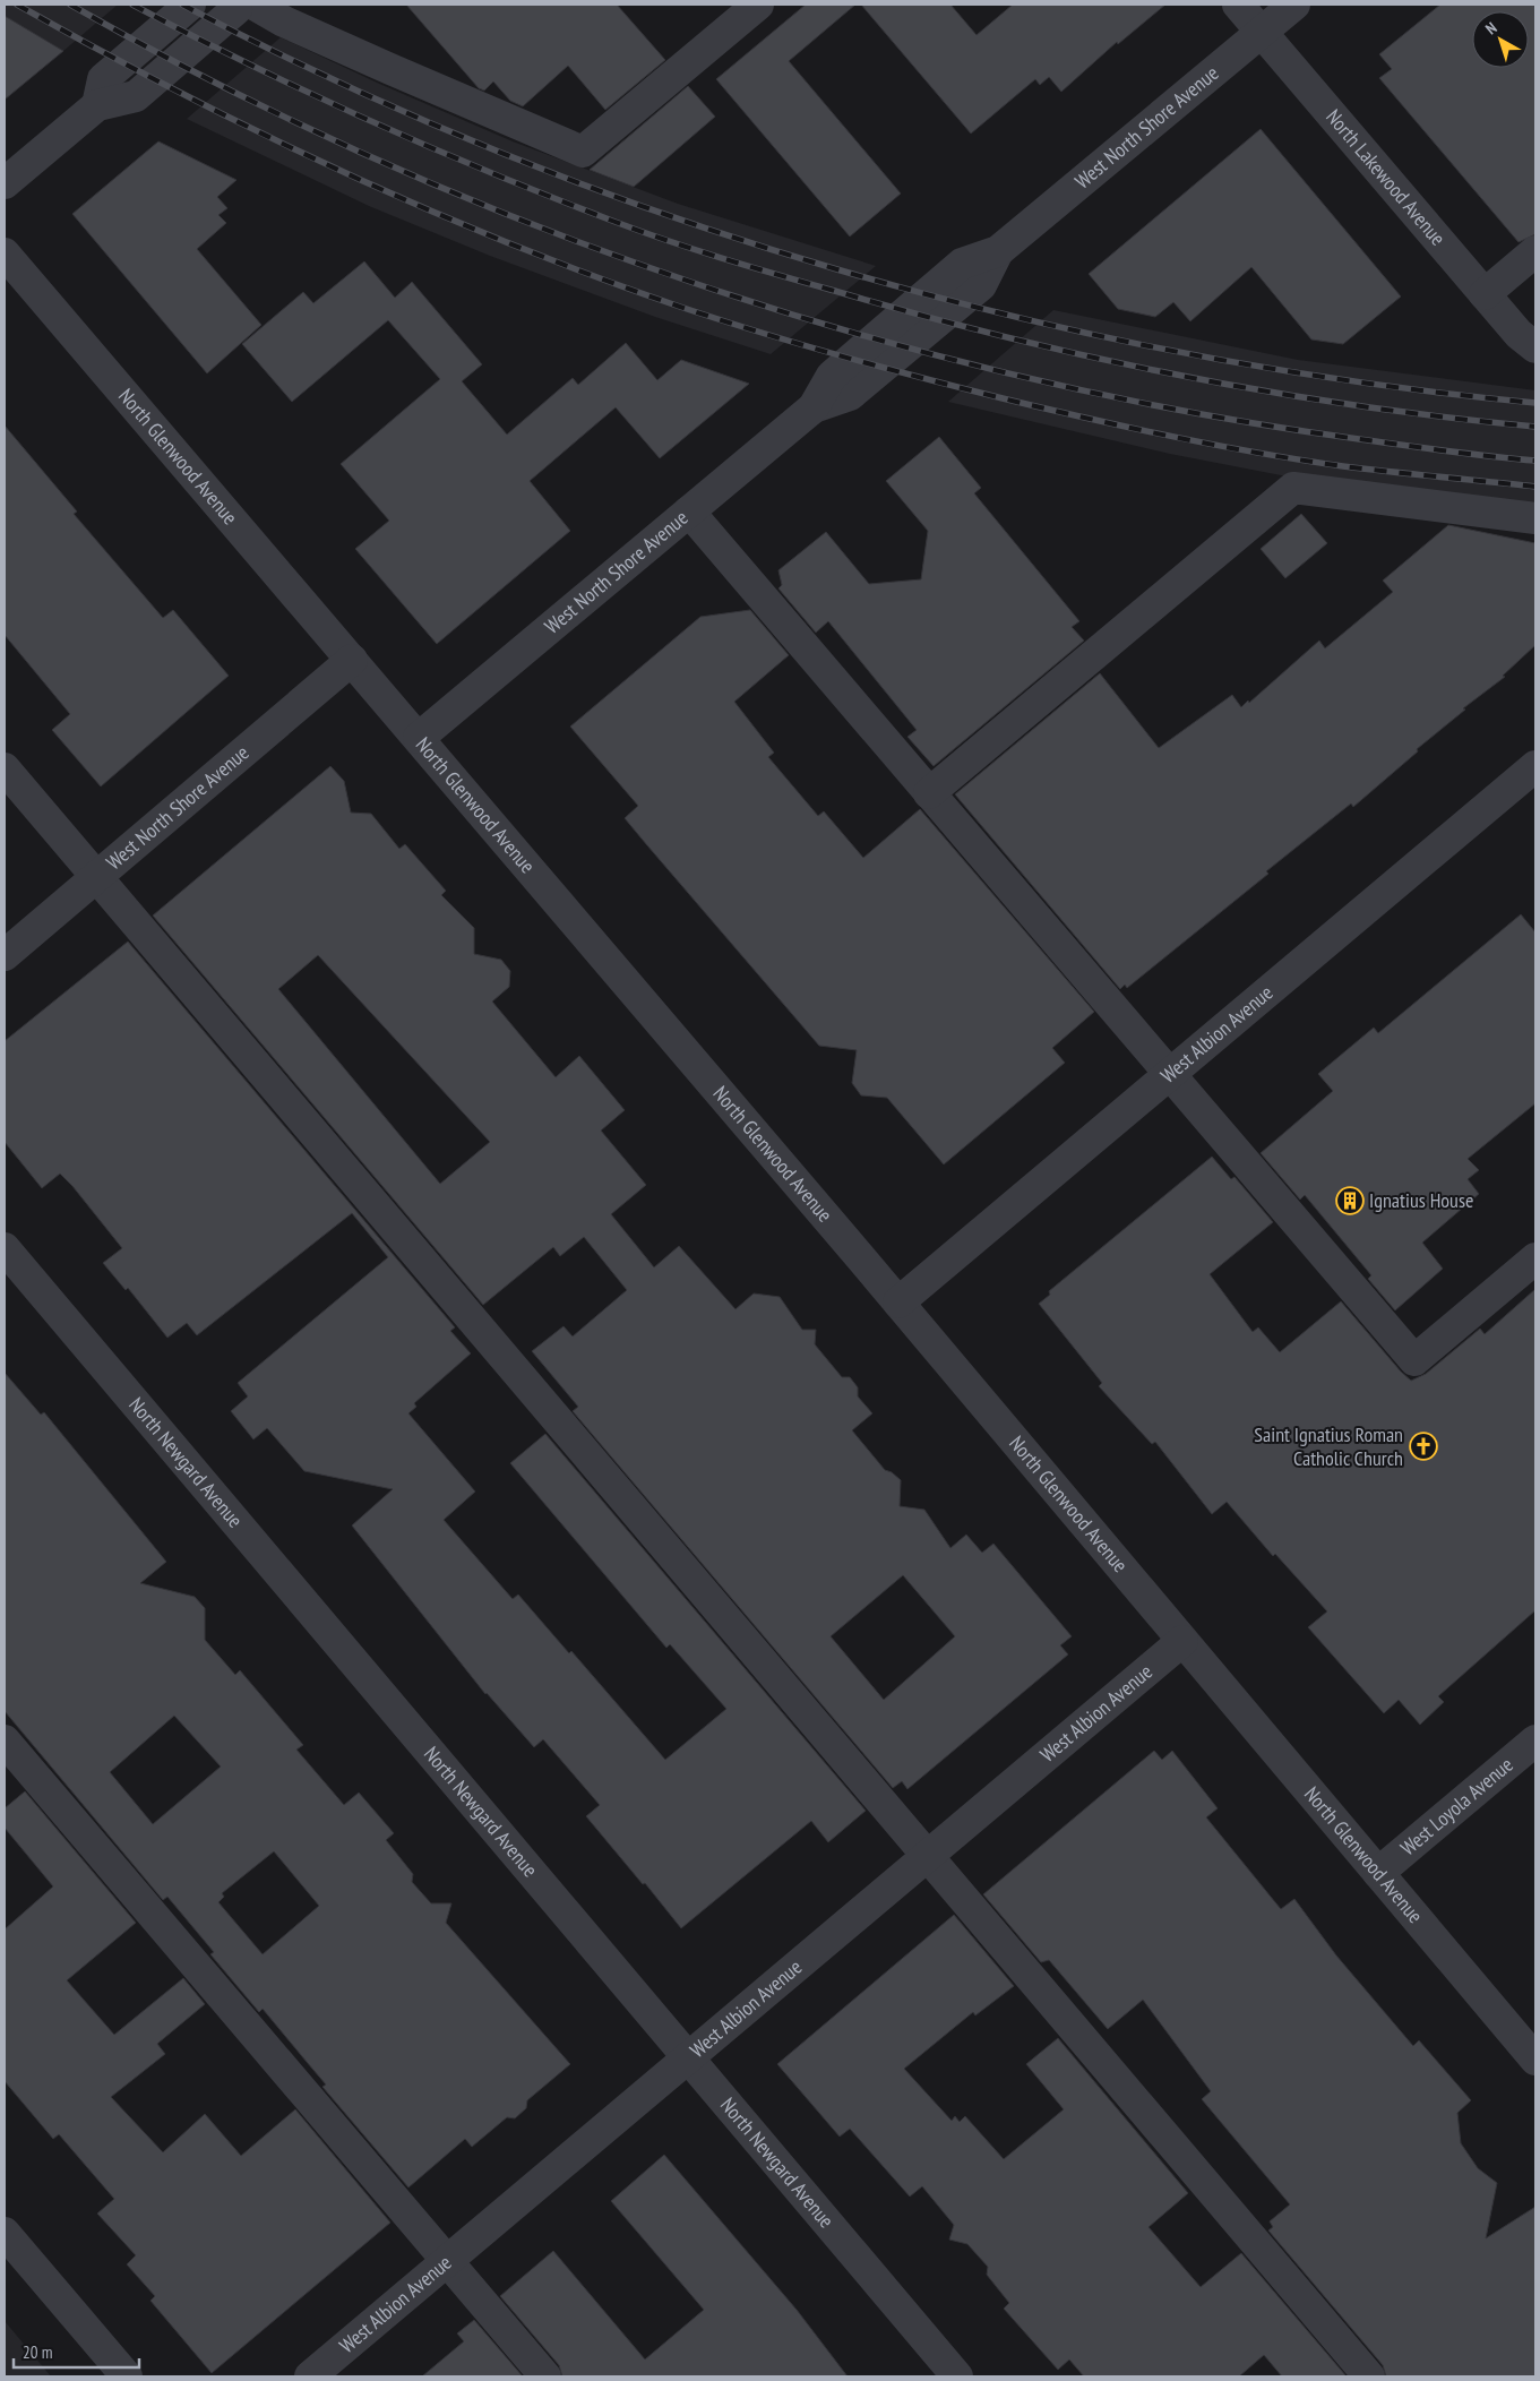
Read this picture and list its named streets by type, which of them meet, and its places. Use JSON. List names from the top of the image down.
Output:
{
  "streets": {
    "street": [
      "West North Shore Avenue",
      "North Lakewood Avenue",
      "North Glenwood Avenue",
      "West Albion Avenue",
      "North Newgard Avenue",
      "West Loyola Avenue"
    ]
  },
  "crossings": [
    ["West North Shore Avenue", "North Lakewood Avenue"],
    ["West North Shore Avenue", "North Glenwood Avenue"],
    ["North Glenwood Avenue", "West Albion Avenue"],
    ["North Glenwood Avenue", "West Loyola Avenue"],
    ["West Albion Avenue", "North Newgard Avenue"]
  ],
  "places": {
    "building": ["Ignatius House"],
    "church": ["Saint Ignatius Roman Catholic Church"]
  },
  "scale_bar": "20 m",
  "north": "top left"
}
